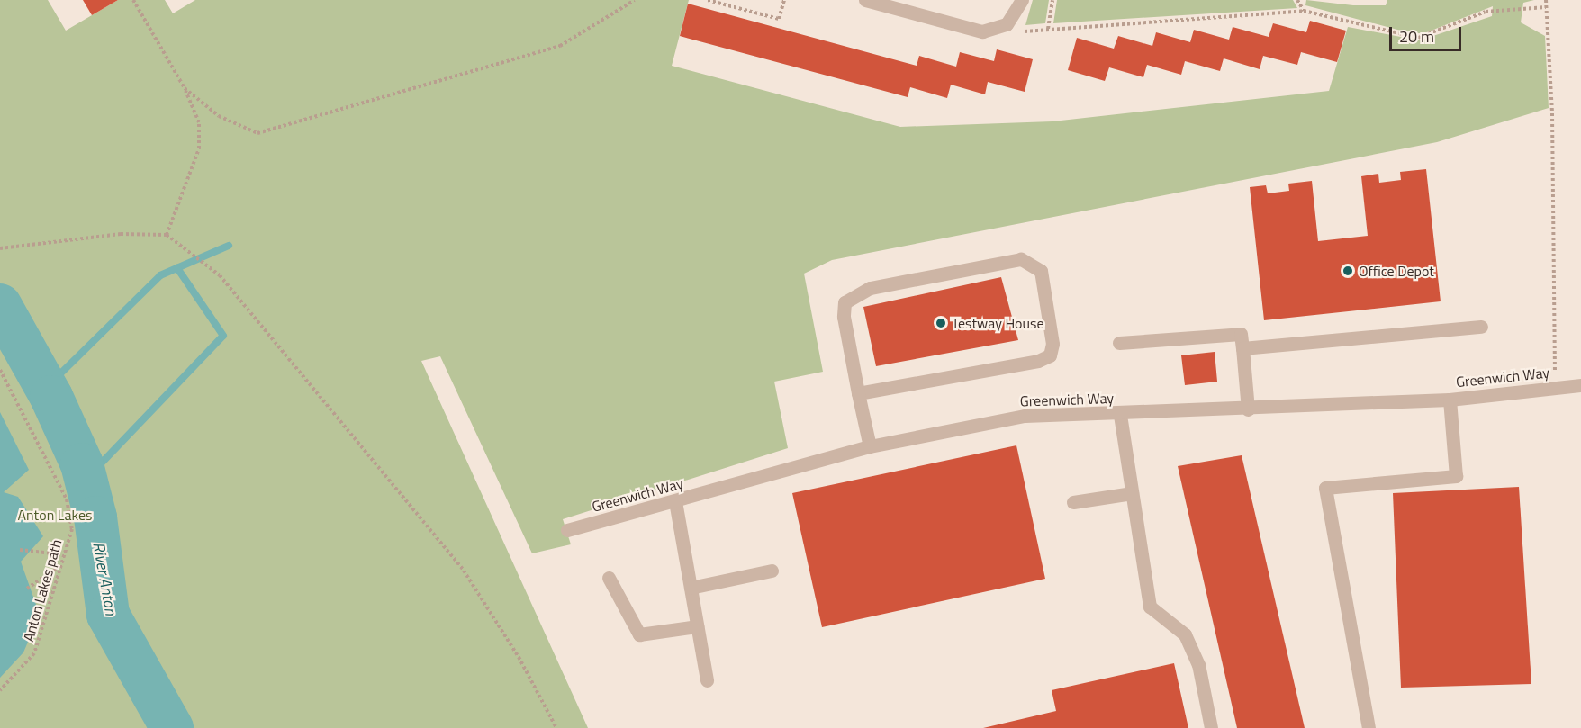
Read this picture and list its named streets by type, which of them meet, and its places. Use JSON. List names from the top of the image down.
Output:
{
  "streets": {
    "street": ["Greenwich Way"],
    "path": ["Anton Lakes path"]
  },
  "water": ["River Anton"],
  "parks": ["Anton Lakes"],
  "places": ["Office Depot", "Testway House"],
  "scale_bar": "20 m"
}
